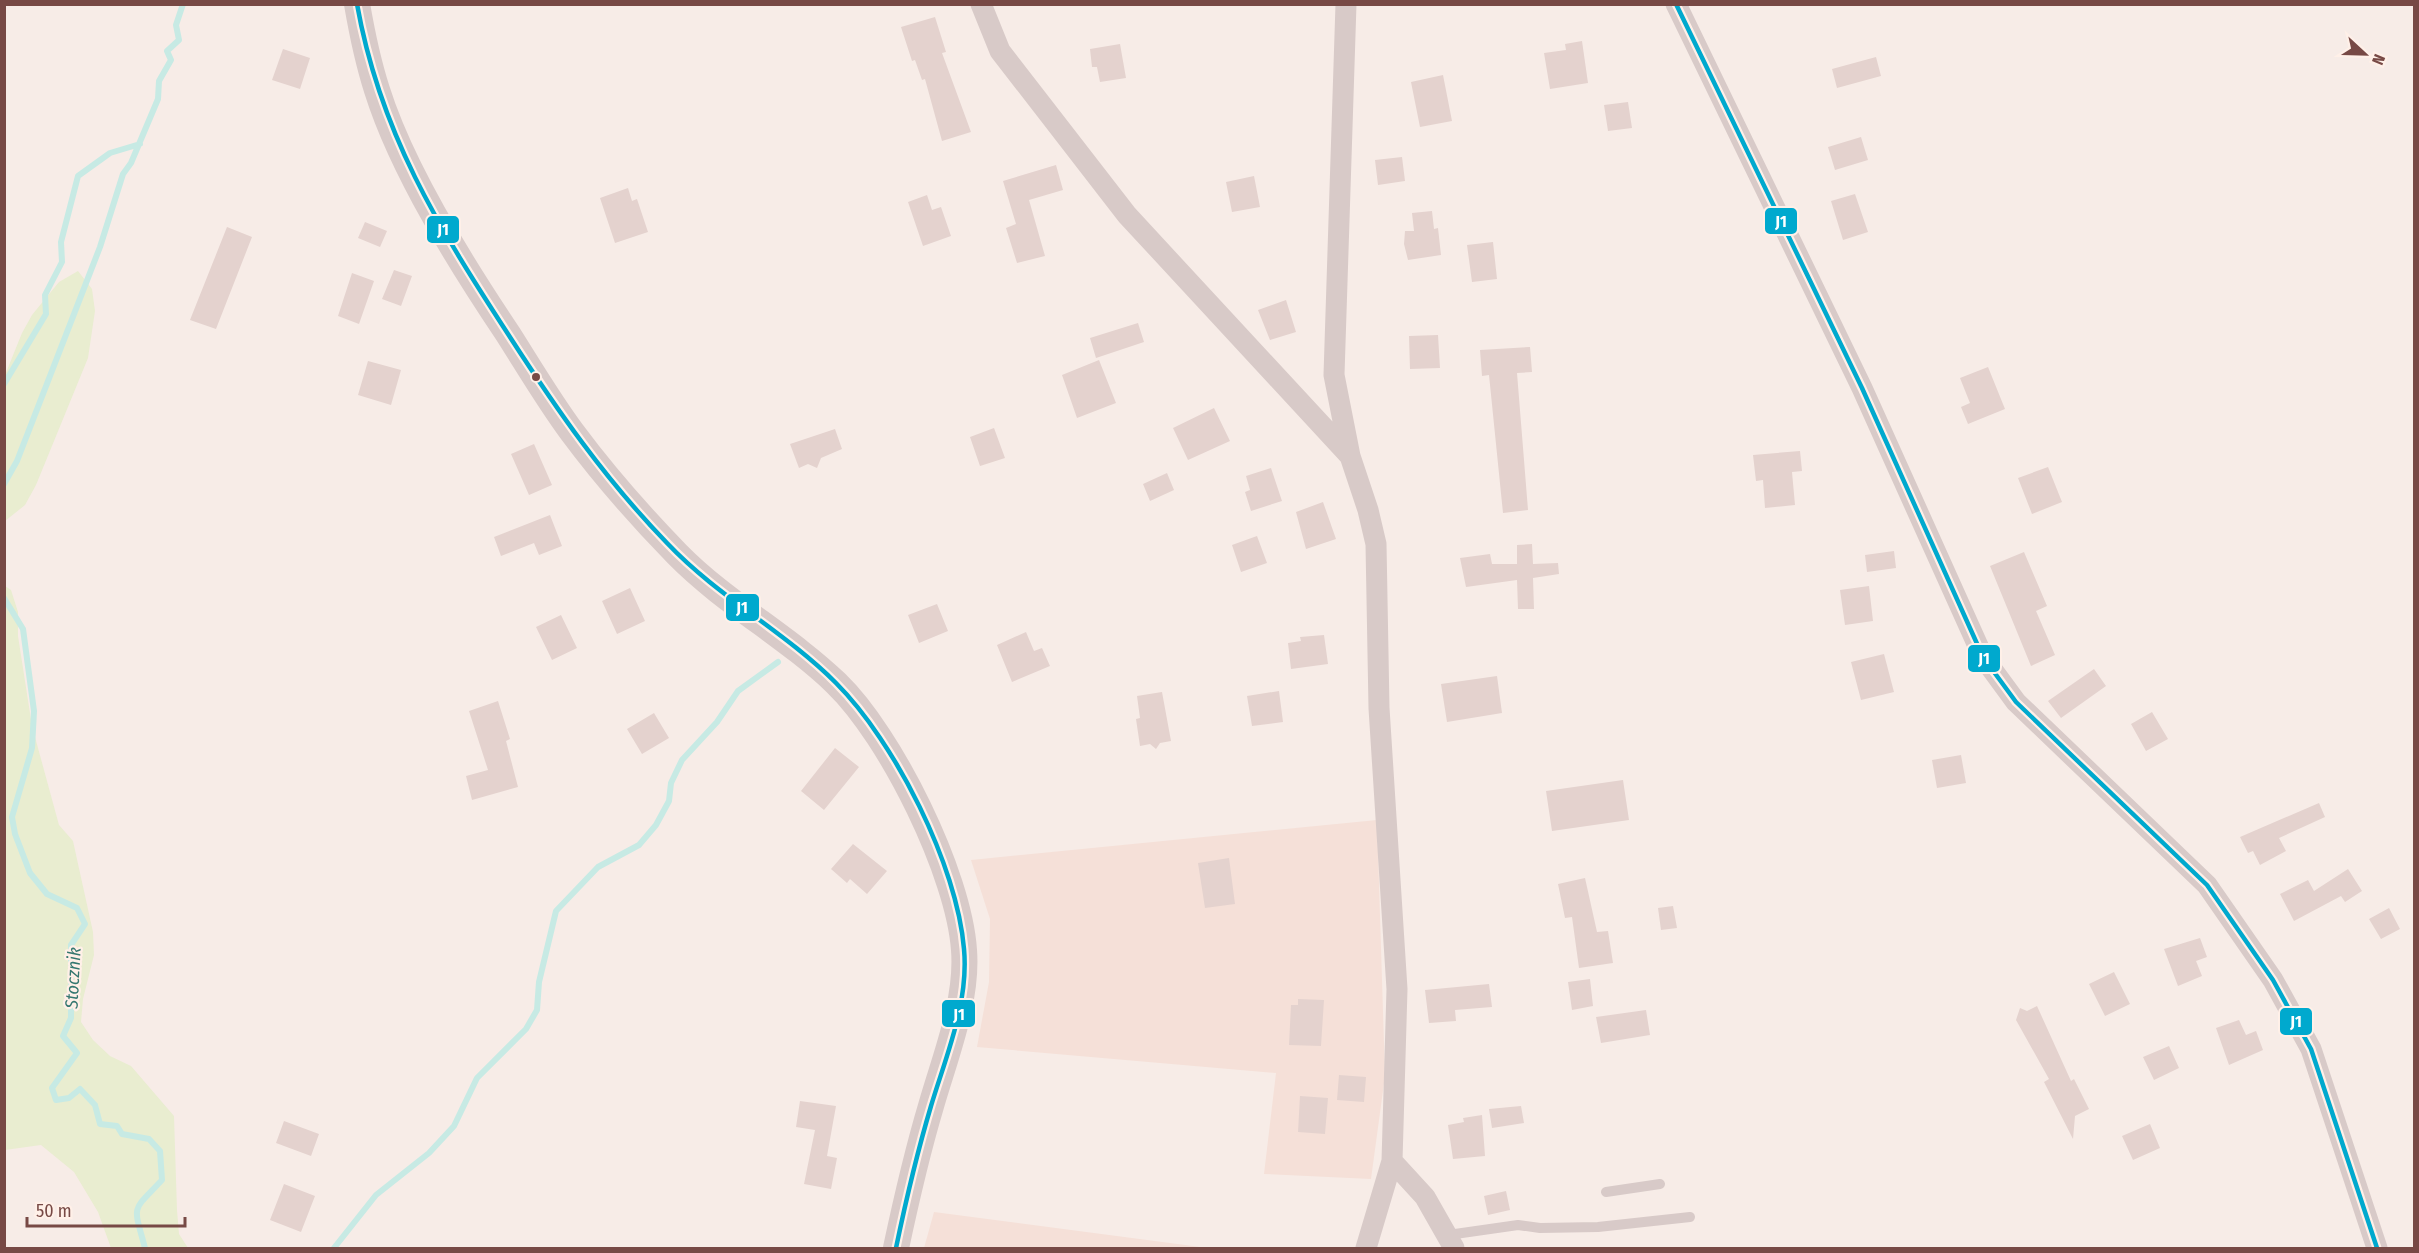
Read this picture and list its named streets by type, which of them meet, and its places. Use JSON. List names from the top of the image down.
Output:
{
  "water": ["Stocznik"],
  "lines": ["transit line J1"],
  "scale_bar": "50 m",
  "north": "right"
}
